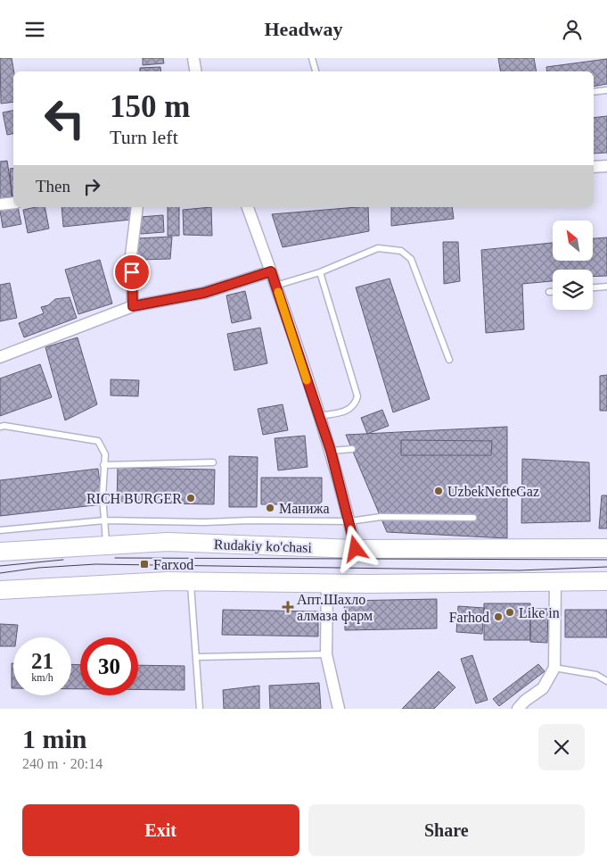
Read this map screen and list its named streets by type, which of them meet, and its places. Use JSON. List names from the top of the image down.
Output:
{
  "streets": {
    "main road": ["Rudakiy ko'chasi"]
  },
  "places": {
    "other": [
      "UzbekNefteGaz",
      "RICH BURGER",
      "Манижа",
      "Like in",
      "Farhod"
    ],
    "transit": ["Farxod"],
    "health": ["Апт.Шахло алмаза фарм"]
  },
  "north": "top left",
  "page": {
    "header": "Headway",
    "turn": ["150 m", "Turn left"],
    "then": "Then",
    "speed": "21 km/h",
    "limit": "30",
    "heading": ["1 min", "240 m · 20:14"],
    "buttons": ["Exit", "Share"]
  }
}
